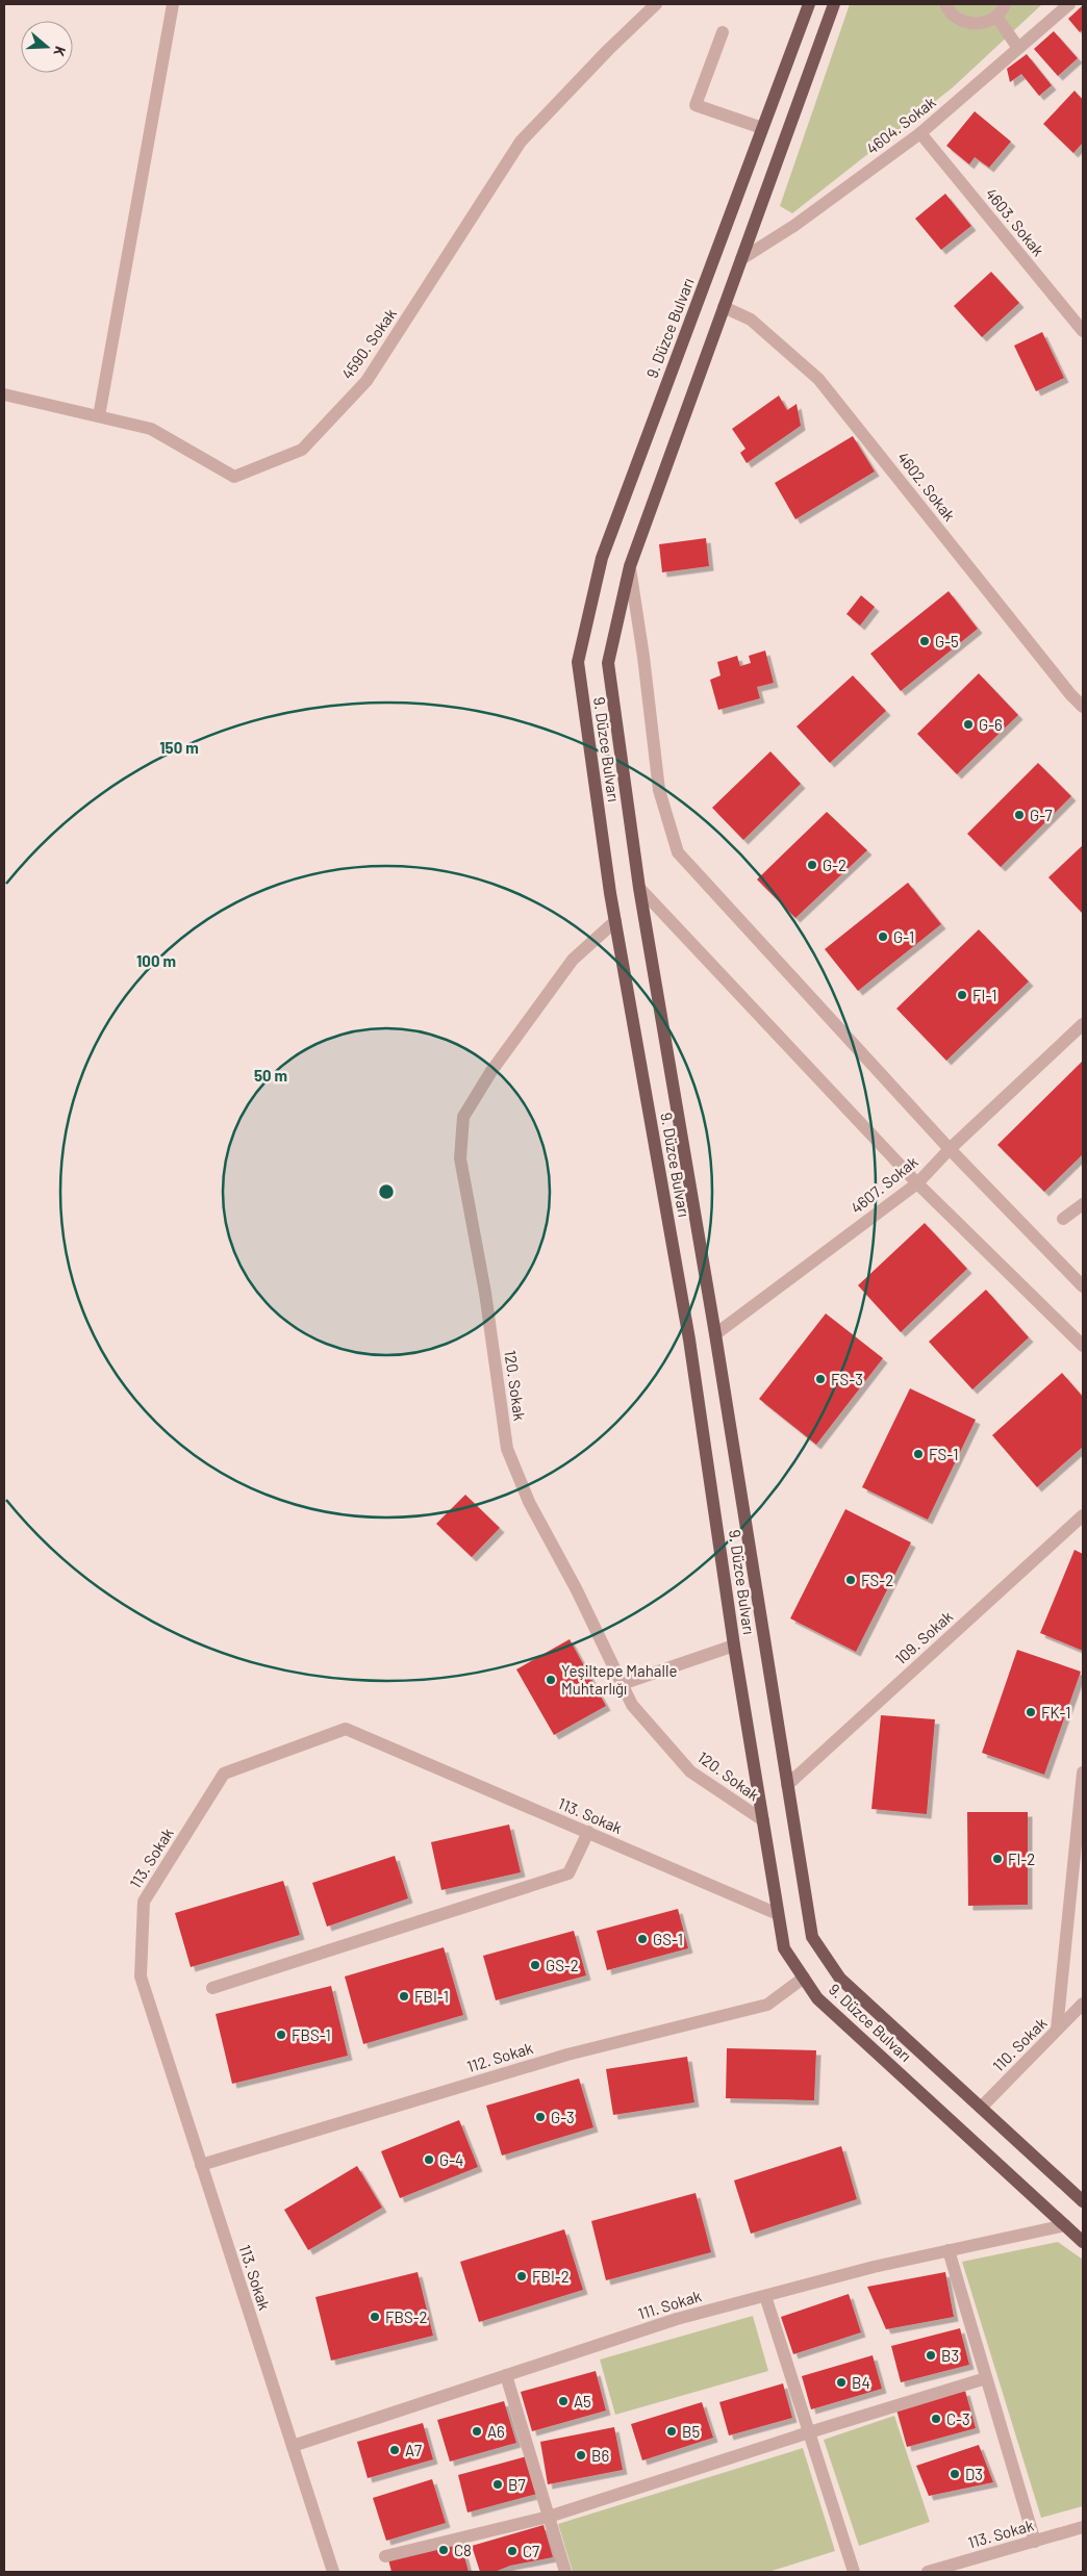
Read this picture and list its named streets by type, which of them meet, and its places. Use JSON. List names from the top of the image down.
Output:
{
  "streets": {
    "main road": ["9. Düzce Bulvarı"],
    "street": [
      "4604. Sokak",
      "4603. Sokak",
      "4590. Sokak",
      "4602. Sokak",
      "4607. Sokak",
      "120. Sokak",
      "109. Sokak",
      "113. Sokak",
      "110. Sokak",
      "112. Sokak",
      "111. Sokak"
    ]
  },
  "crossings": [
    ["4604. Sokak", "4603. Sokak"],
    ["4604. Sokak", "9. Düzce Bulvarı"],
    ["9. Düzce Bulvarı", "4602. Sokak"],
    ["9. Düzce Bulvarı", "4607. Sokak"],
    ["9. Düzce Bulvarı", "120. Sokak"],
    ["9. Düzce Bulvarı", "109. Sokak"],
    ["9. Düzce Bulvarı", "113. Sokak"],
    ["9. Düzce Bulvarı", "110. Sokak"],
    ["9. Düzce Bulvarı", "112. Sokak"],
    ["9. Düzce Bulvarı", "111. Sokak"],
    ["113. Sokak", "112. Sokak"],
    ["113. Sokak", "111. Sokak"]
  ],
  "places": [
    "G-5",
    "G-6",
    "G-7",
    "G-2",
    "G-1",
    "FI-1",
    "FS-3",
    "FS-1",
    "FS-2",
    "Yeşiltepe Mahalle Muhtarlığı",
    "FK-1",
    "FI-2",
    "GS-1",
    "GS-2",
    "FBI-1",
    "FBS-1",
    "G-3",
    "G-4",
    "FBI-2",
    "FBS-2",
    "B3",
    "B4",
    "A5",
    "C-3",
    "A6",
    "B5",
    "A7",
    "B6",
    "D3",
    "B7",
    "C8",
    "C7"
  ],
  "north": "right",
  "rings": ["150 m", "100 m", "50 m"]
}
